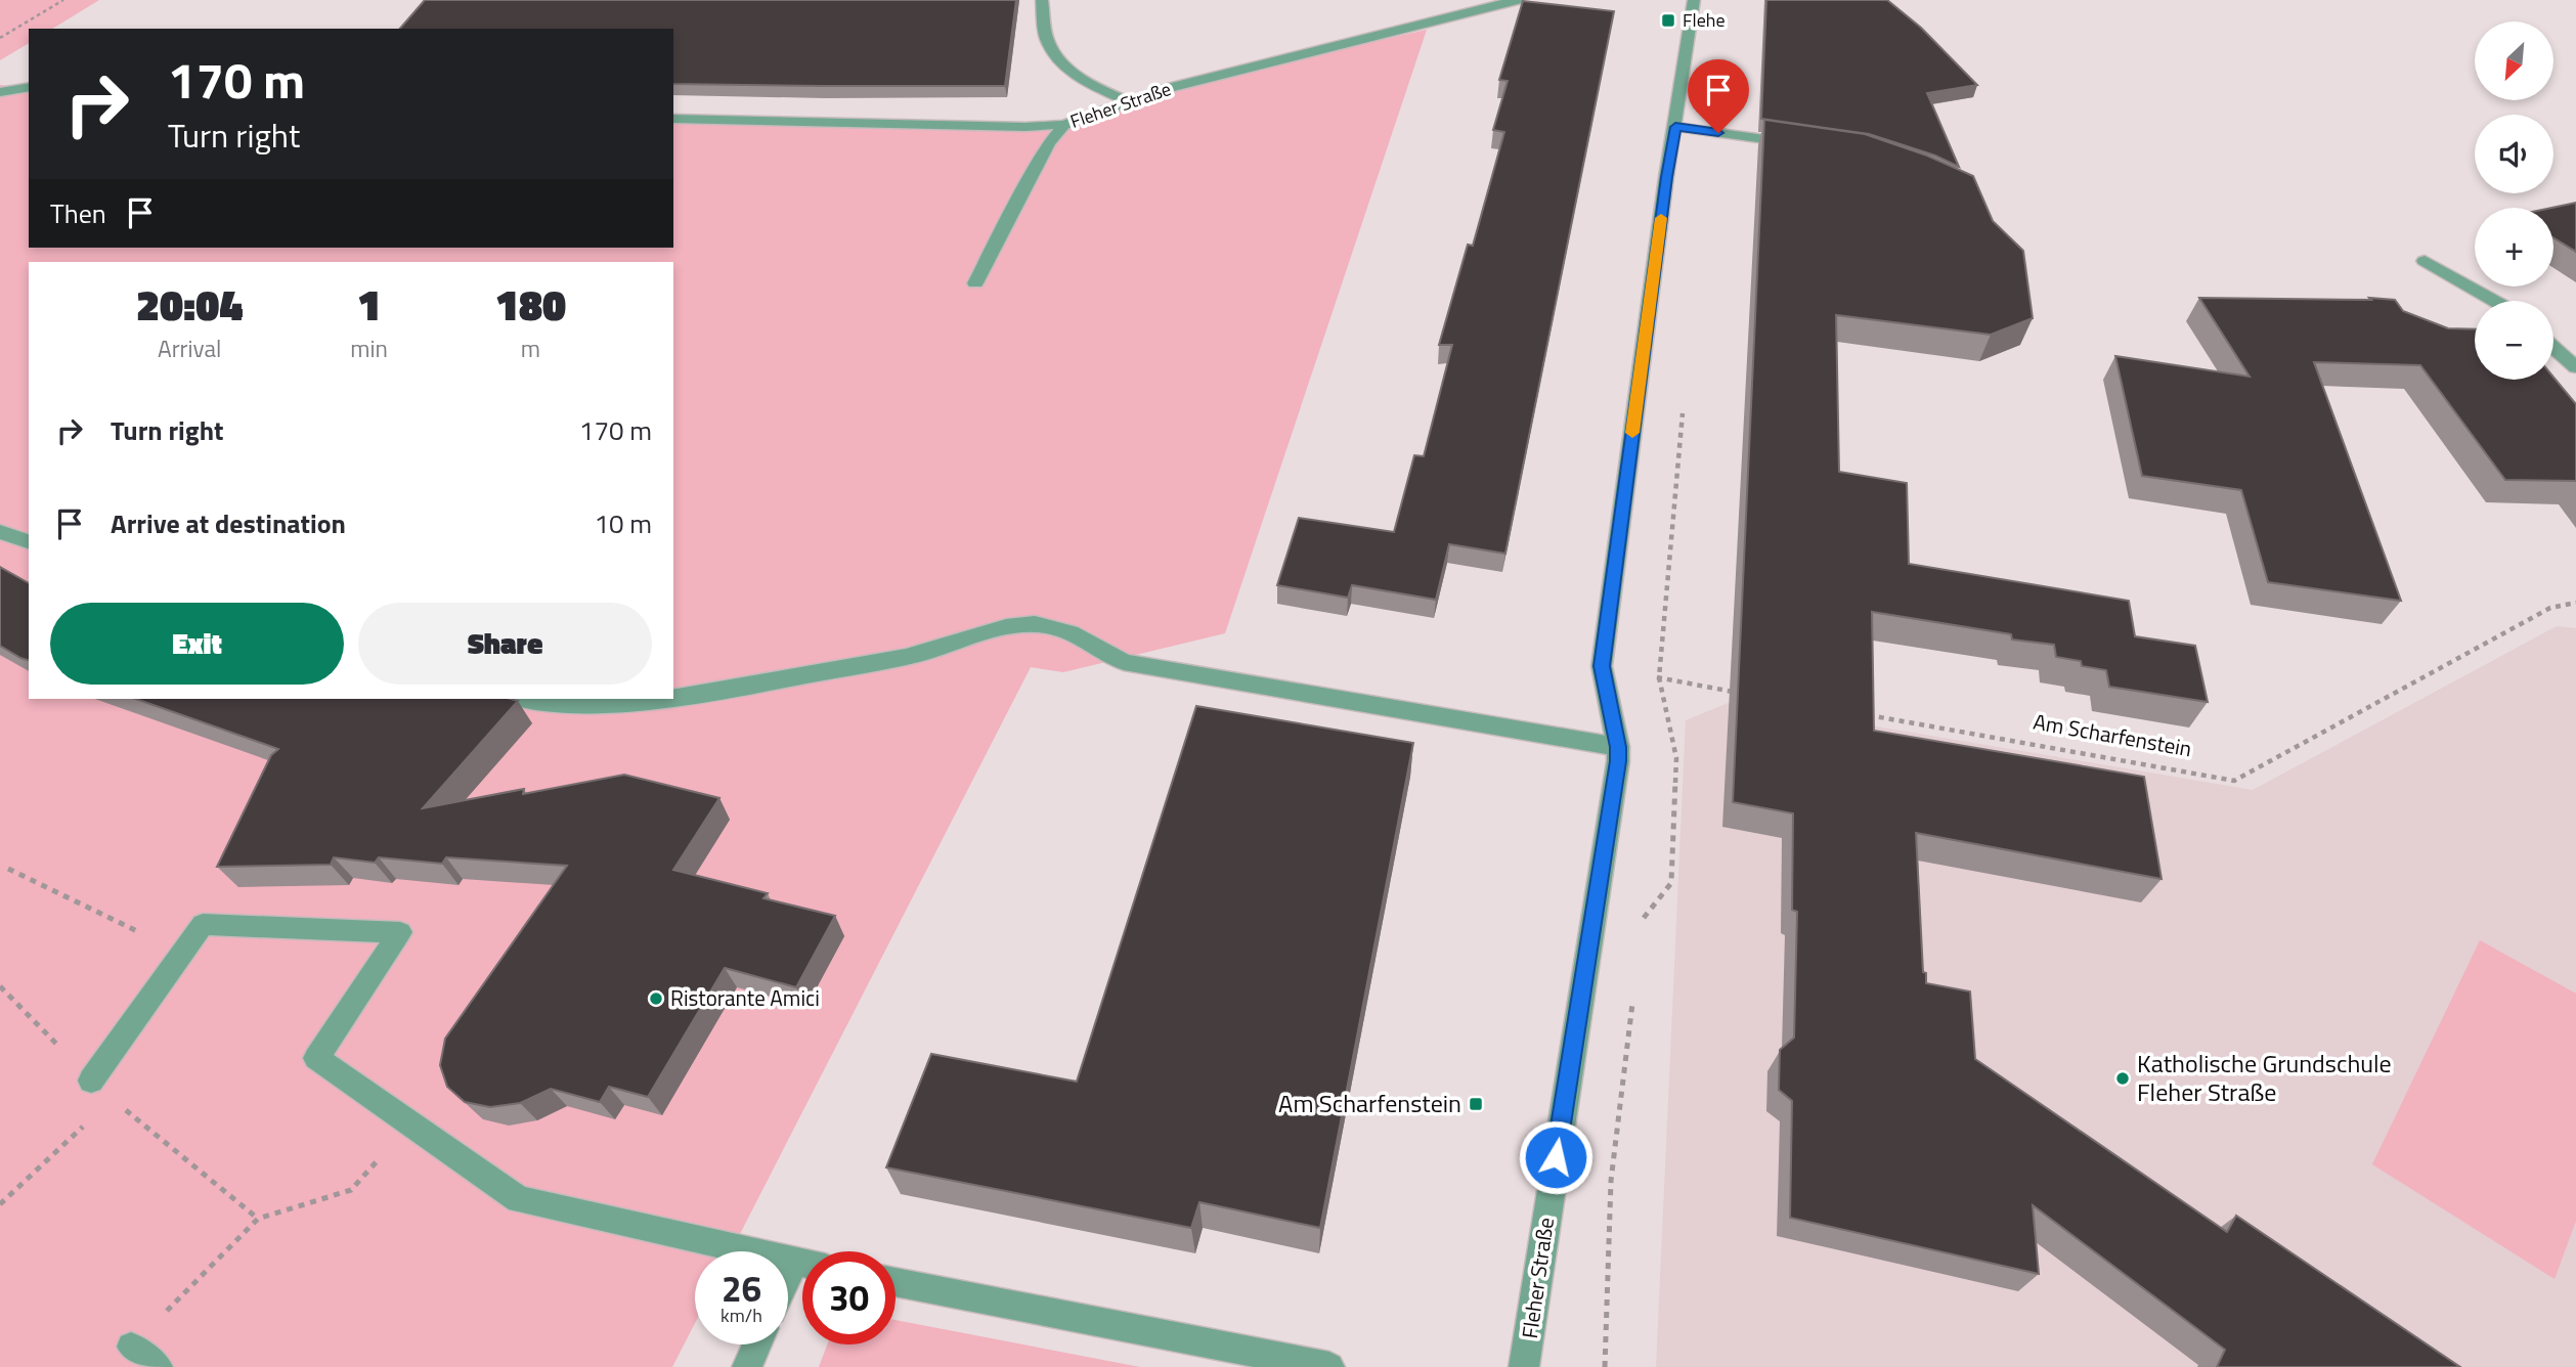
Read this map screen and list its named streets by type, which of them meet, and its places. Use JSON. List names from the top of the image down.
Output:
{
  "streets": {
    "street": ["Fleher Straße"],
    "path": ["Am Scharfenstein"]
  },
  "places": {
    "transit": ["Flehe", "Am Scharfenstein"],
    "other": ["Ristorante Amici", "Katholische Grundschule Fleher Straße"]
  },
  "north": "bottom left",
  "page": {
    "map_buttons": ["+", "−"],
    "turn": ["170 m", "Turn right"],
    "then": "Then",
    "eta": [
      "20:04",
      "Arrival",
      "1",
      "min",
      "180",
      "m"
    ],
    "list": [
      {
        "name": "Turn right",
        "value": "170 m"
      },
      {
        "name": "Arrive at destination",
        "value": "10 m"
      }
    ],
    "buttons": ["Exit", "Share"],
    "speed": "26 km/h",
    "limit": "30"
  }
}
